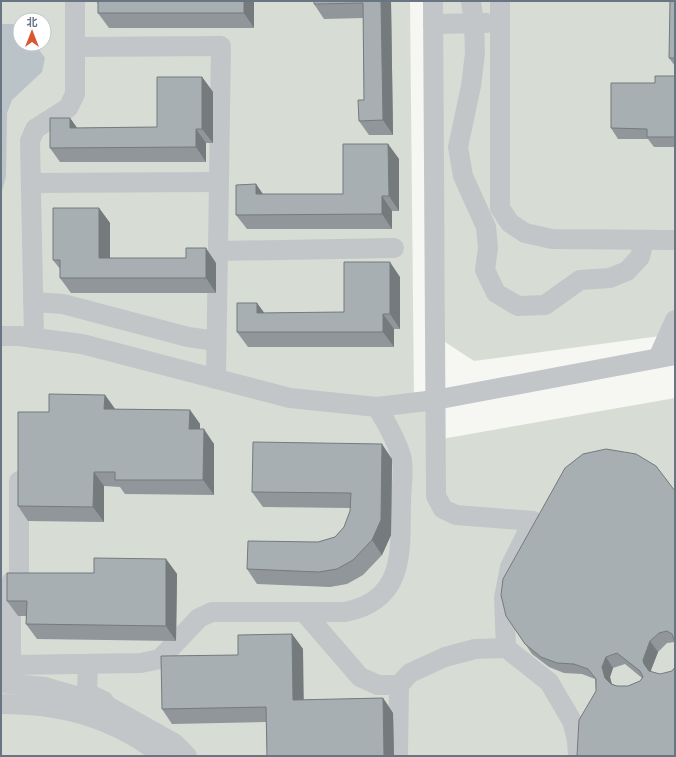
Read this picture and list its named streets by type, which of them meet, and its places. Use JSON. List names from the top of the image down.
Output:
{
  "north": "top"
}
